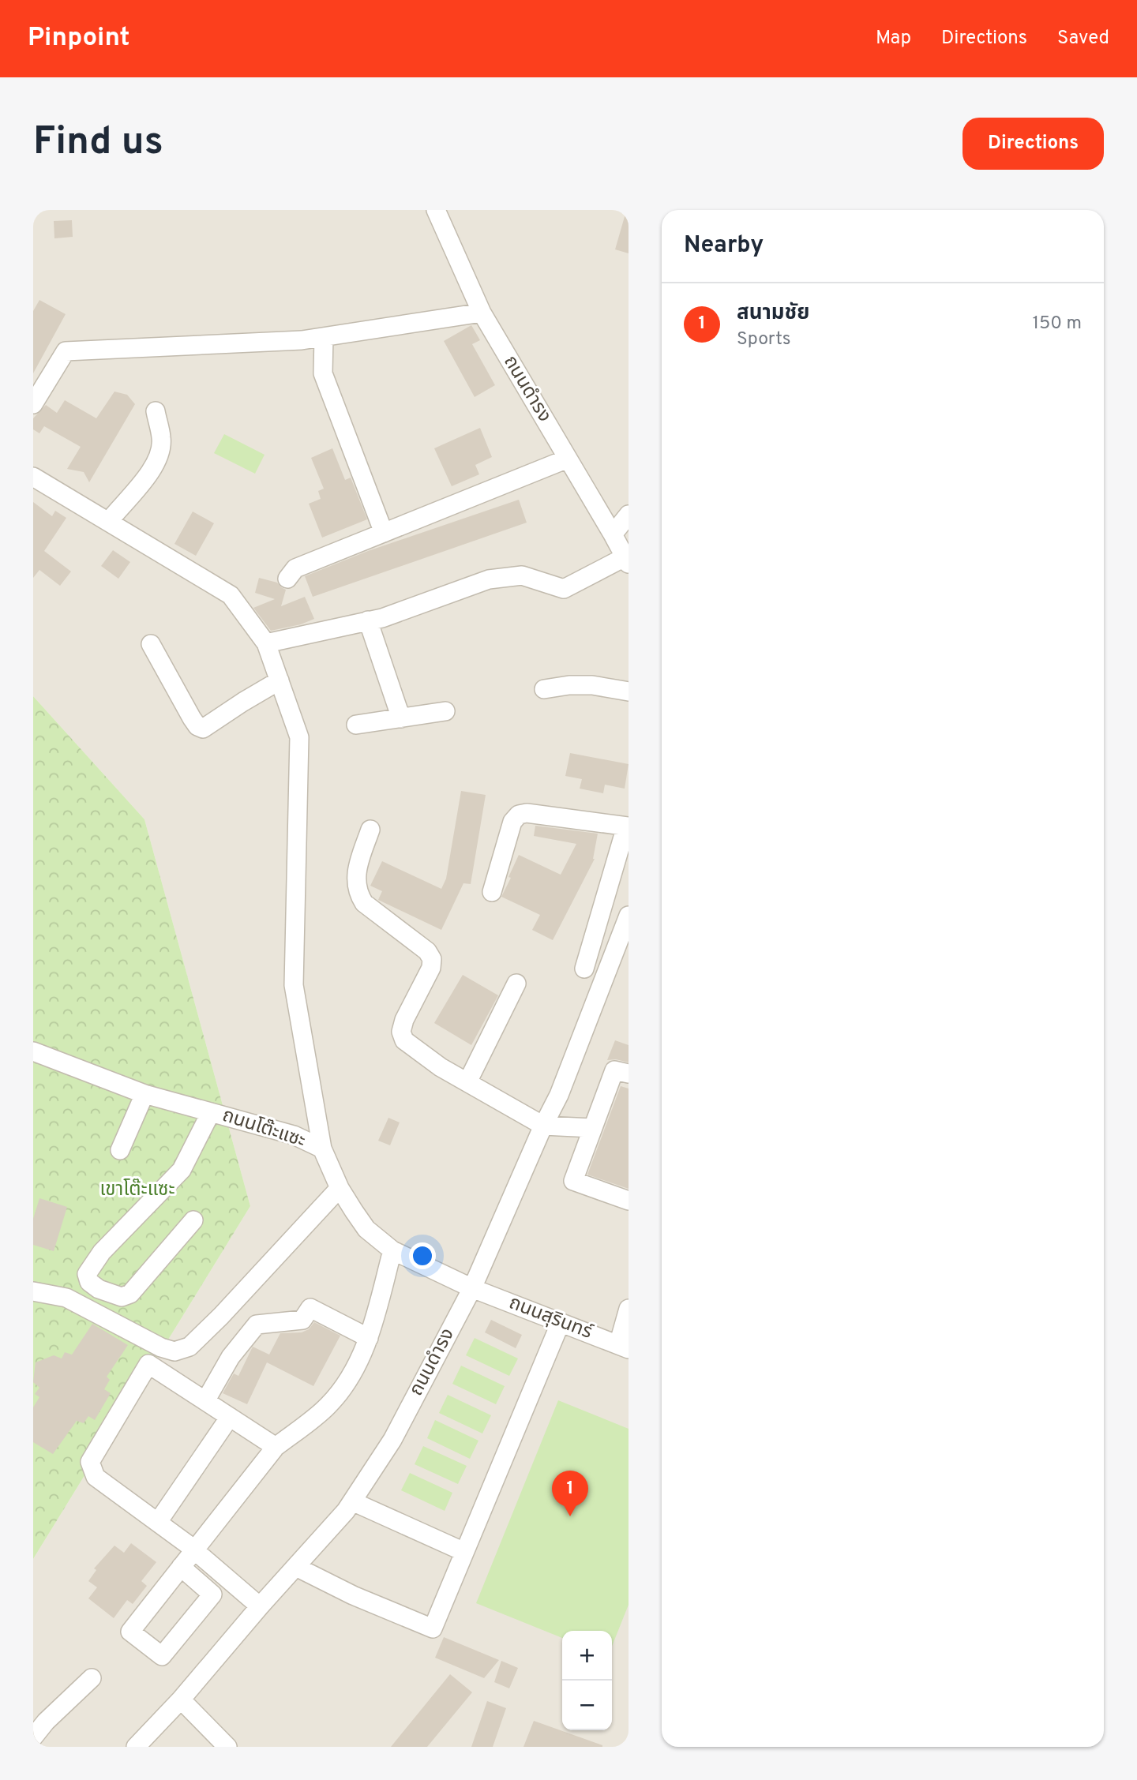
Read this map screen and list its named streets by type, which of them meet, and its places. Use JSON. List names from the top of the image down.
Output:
{
  "streets": {
    "street": ["ถนนดำรง", "ถนนโต๊ะแซะ", "ถนนสุรินทร์"]
  },
  "crossings": [
    ["ถนนดำรง", "ถนนโต๊ะแซะ"],
    ["ถนนดำรง", "ถนนสุรินทร์"],
    ["ถนนโต๊ะแซะ", "ถนนสุรินทร์"]
  ],
  "parks": ["เขาโต๊ะแซะ"],
  "page": {
    "header": "Pinpoint",
    "nav": ["Map", "Directions", "Saved"],
    "buttons": "Directions",
    "title": "Find us",
    "heading": "Nearby",
    "list": [
      {
        "mark": "1",
        "name": "สนามชัย",
        "note": "Sports",
        "value": "150 m"
      }
    ],
    "pins": "1",
    "map_buttons": ["+", "−"]
  }
}
